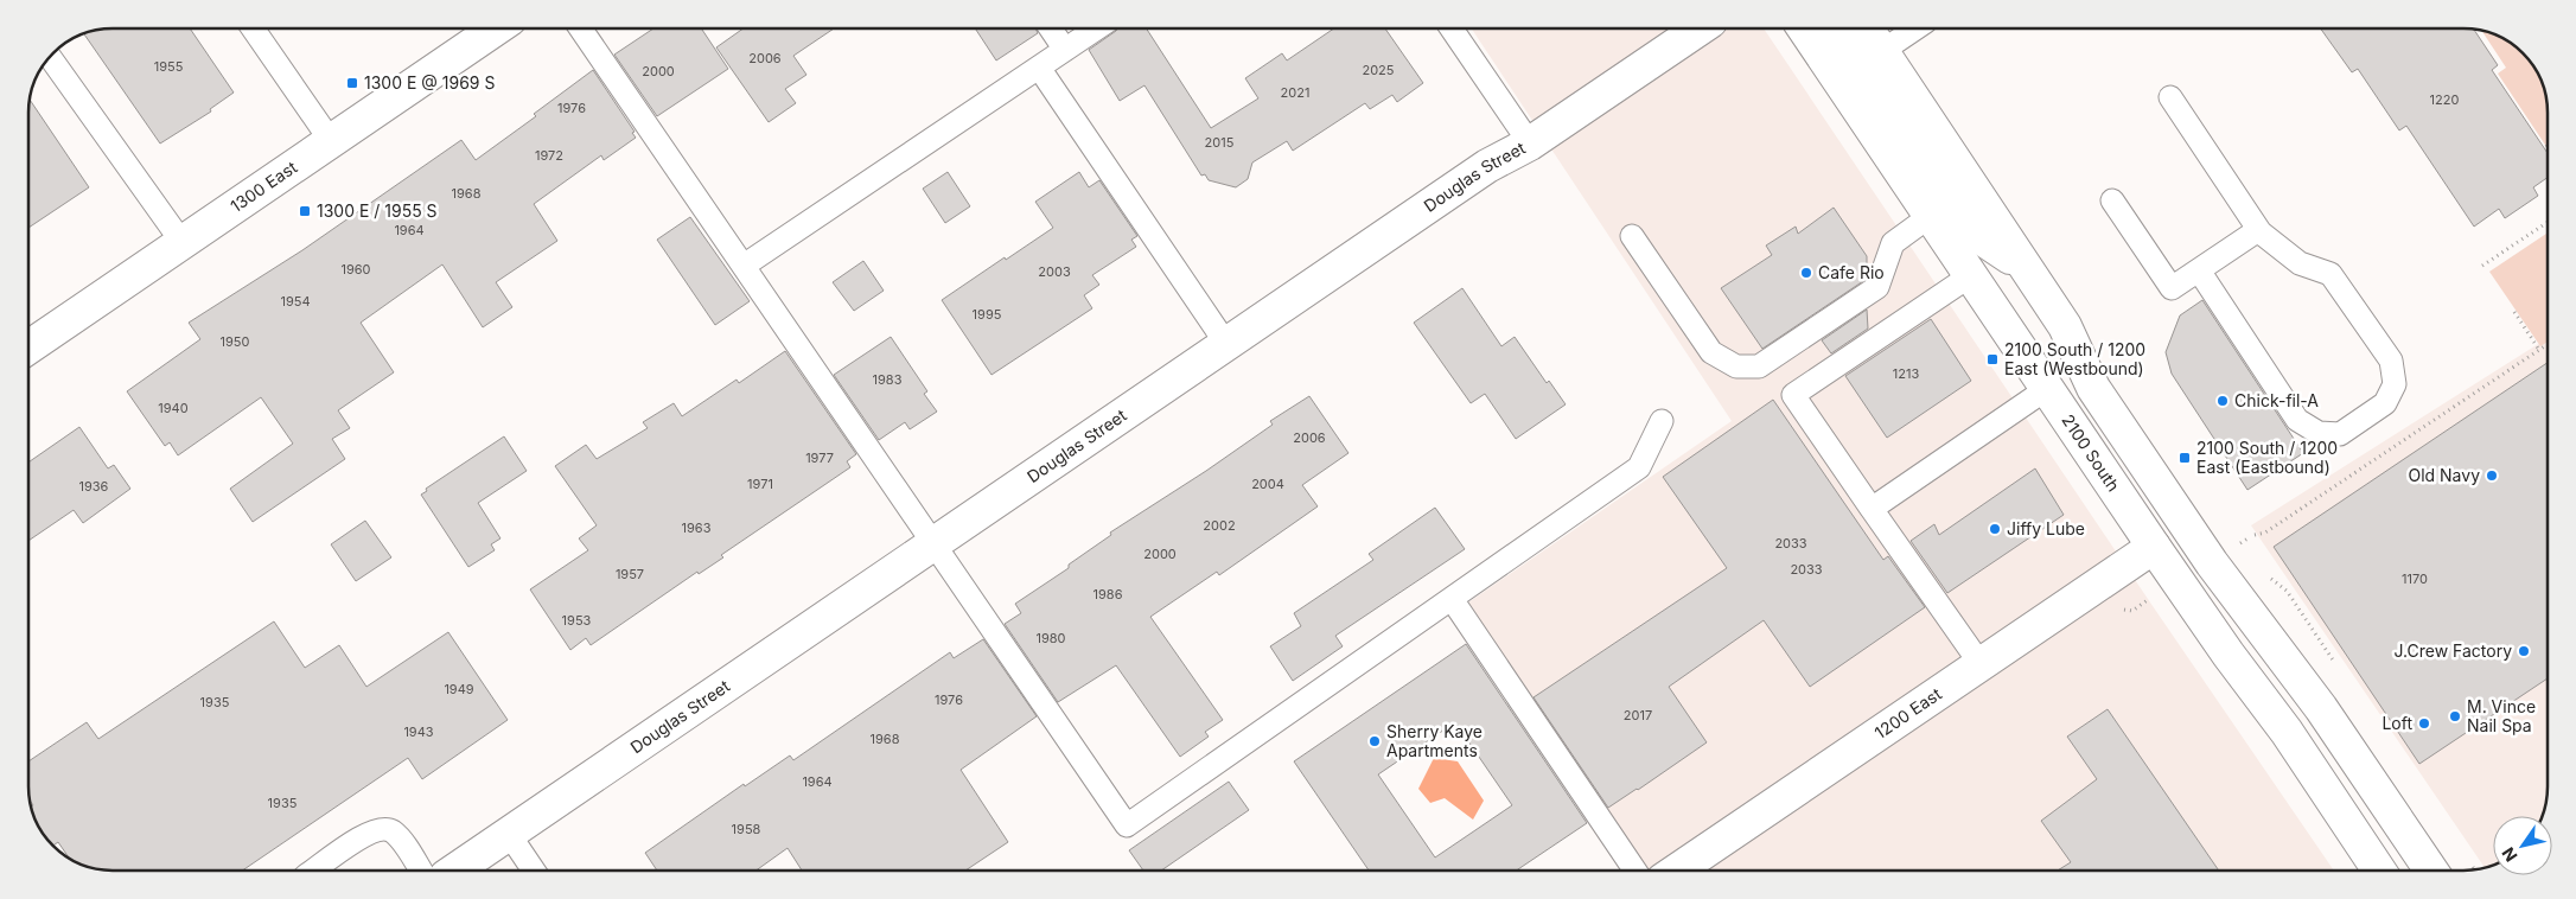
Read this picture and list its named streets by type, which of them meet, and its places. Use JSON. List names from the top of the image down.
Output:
{
  "streets": {
    "main road": [
      "Douglas Street",
      "1300 East",
      "2100 South",
      "1200 East"
    ]
  },
  "crossings": [
    ["2100 South", "1200 East"]
  ],
  "places": {
    "transit": [
      "1300 E @ 1969 S",
      "1300 E / 1955 S",
      "2100 South / 1200 East (Westbound)",
      "2100 South / 1200 East (Eastbound)"
    ],
    "other": [
      "Cafe Rio",
      "Chick-fil-A",
      "Old Navy",
      "Jiffy Lube",
      "J.Crew Factory",
      "M. Vince Nail Spa",
      "Loft",
      "Sherry Kaye Apartments"
    ]
  },
  "house_numbers": [
    "2006",
    "1955",
    "2025",
    "2000",
    "2021",
    "1220",
    "1976",
    "2015",
    "1972",
    "1968",
    "1964",
    "1960",
    "2003",
    "1954",
    "1995",
    "1950",
    "1213",
    "1983",
    "1940",
    "2006",
    "1977",
    "1971",
    "2004",
    "1936",
    "2002",
    "1963",
    "2033",
    "2000",
    "2033",
    "1957",
    "1170",
    "1986",
    "1953",
    "1980",
    "1949",
    "1976",
    "1935",
    "2017",
    "1943",
    "1968",
    "1964",
    "1935",
    "1958"
  ],
  "north": "bottom left"
}
